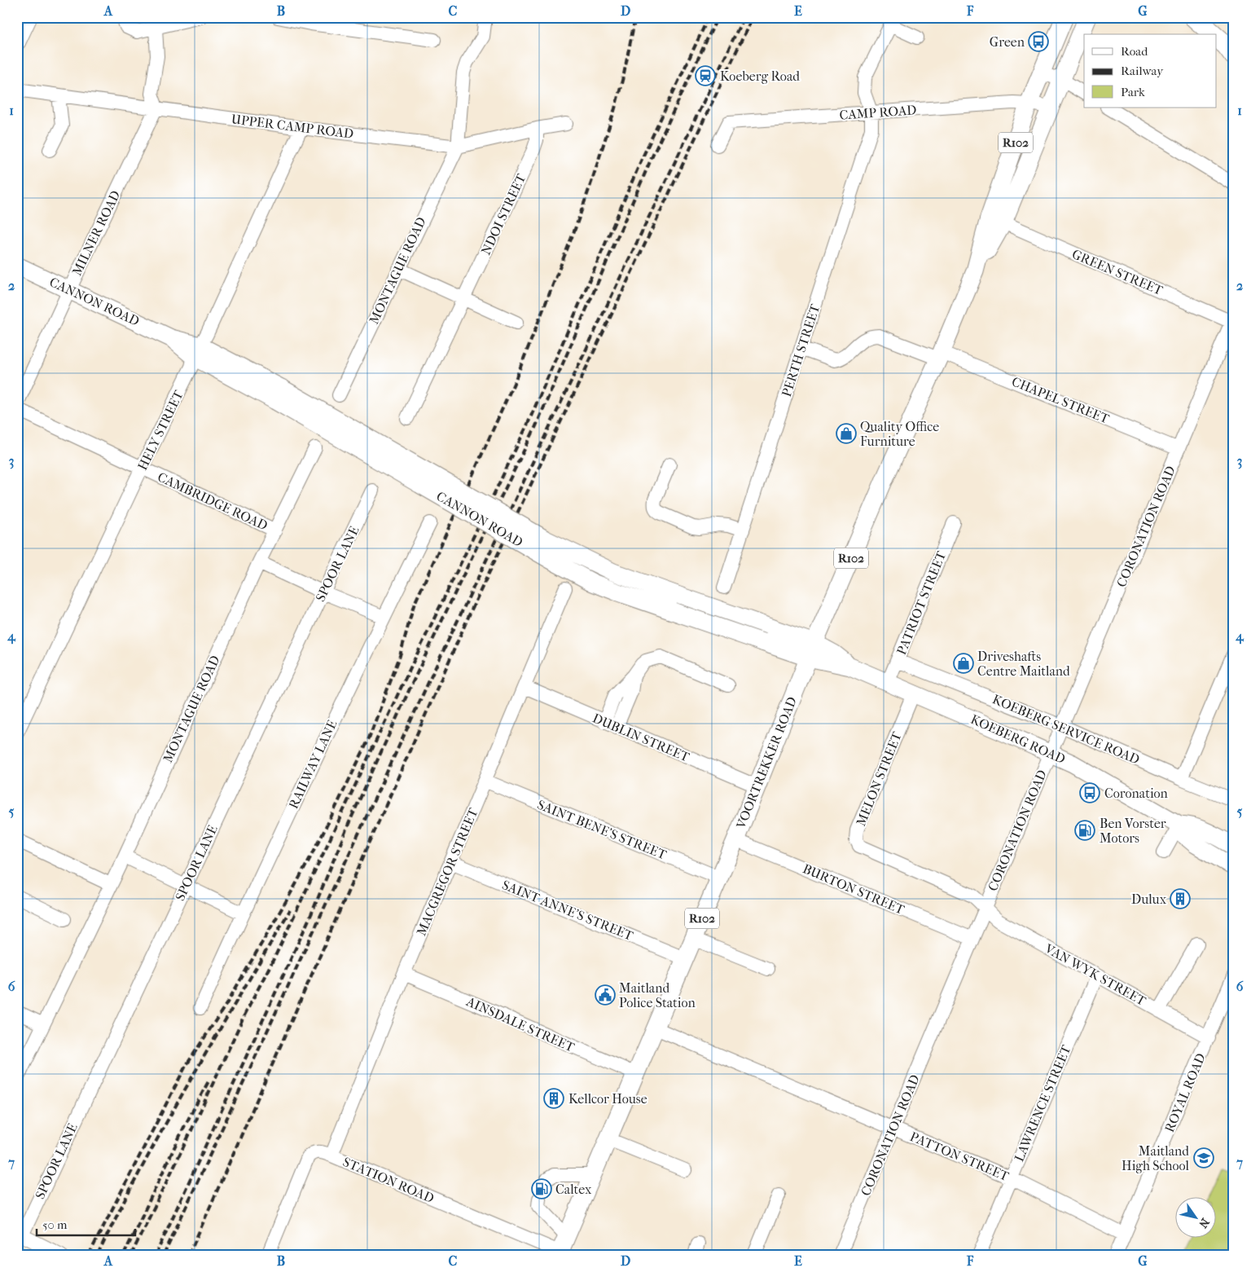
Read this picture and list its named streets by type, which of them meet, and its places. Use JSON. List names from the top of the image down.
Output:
{
  "streets": {
    "main road": [
      "R102",
      "CANNON ROAD",
      "KOEBERG ROAD",
      "VOORTREKKER ROAD"
    ],
    "street": [
      "CAMP ROAD",
      "UPPER CAMP ROAD",
      "NDOI STREET",
      "MILNER ROAD",
      "MONTAGUE ROAD",
      "GREEN STREET",
      "PERTH STREET",
      "CHAPEL STREET",
      "HELY STREET",
      "CAMBRIDGE ROAD",
      "CORONATION ROAD",
      "SPOOR LANE",
      "PATRIOT STREET",
      "KOEBERG SERVICE ROAD",
      "DUBLIN STREET",
      "RAILWAY LANE",
      "MELON STREET",
      "SAINT BENE'S STREET",
      "MACGREGOR STREET",
      "BURTON STREET",
      "SAINT ANNE'S STREET",
      "VAN WYK STREET",
      "AINSDALE STREET",
      "ROYAL ROAD",
      "LAWRENCE STREET",
      "PATTON STREET",
      "STATION ROAD"
    ]
  },
  "crossings": [
    ["CAMP ROAD", "PERTH STREET"],
    ["CAMP ROAD", "VOORTREKKER ROAD"],
    ["UPPER CAMP ROAD", "NDOI STREET"],
    ["UPPER CAMP ROAD", "MILNER ROAD"],
    ["UPPER CAMP ROAD", "MONTAGUE ROAD"],
    ["UPPER CAMP ROAD", "HELY STREET"],
    ["MILNER ROAD", "CANNON ROAD"],
    ["MONTAGUE ROAD", "CAMBRIDGE ROAD"],
    ["GREEN STREET", "CORONATION ROAD"],
    ["GREEN STREET", "VOORTREKKER ROAD"],
    ["CANNON ROAD", "HELY STREET"],
    ["CANNON ROAD", "KOEBERG ROAD"],
    ["CANNON ROAD", "VOORTREKKER ROAD"],
    ["PERTH STREET", "CHAPEL STREET"],
    ["CHAPEL STREET", "CORONATION ROAD"],
    ["CHAPEL STREET", "VOORTREKKER ROAD"],
    ["HELY STREET", "CAMBRIDGE ROAD"],
    ["CORONATION ROAD", "KOEBERG SERVICE ROAD"],
    ["CORONATION ROAD", "KOEBERG ROAD"],
    ["CORONATION ROAD", "MELON STREET"],
    ["CORONATION ROAD", "BURTON STREET"],
    ["CORONATION ROAD", "VAN WYK STREET"],
    ["CORONATION ROAD", "PATTON STREET"],
    ["PATRIOT STREET", "KOEBERG SERVICE ROAD"],
    ["PATRIOT STREET", "KOEBERG ROAD"],
    ["DUBLIN STREET", "VOORTREKKER ROAD"],
    ["DUBLIN STREET", "MACGREGOR STREET"],
    ["KOEBERG ROAD", "VOORTREKKER ROAD"],
    ["KOEBERG ROAD", "MELON STREET"],
    ["VOORTREKKER ROAD", "SAINT BENE'S STREET"],
    ["VOORTREKKER ROAD", "BURTON STREET"],
    ["VOORTREKKER ROAD", "SAINT ANNE'S STREET"],
    ["VOORTREKKER ROAD", "AINSDALE STREET"],
    ["VOORTREKKER ROAD", "PATTON STREET"],
    ["VOORTREKKER ROAD", "STATION ROAD"],
    ["MELON STREET", "VAN WYK STREET"],
    ["SAINT BENE'S STREET", "MACGREGOR STREET"],
    ["MACGREGOR STREET", "SAINT ANNE'S STREET"],
    ["MACGREGOR STREET", "AINSDALE STREET"],
    ["MACGREGOR STREET", "STATION ROAD"],
    ["VAN WYK STREET", "ROYAL ROAD"],
    ["VAN WYK STREET", "LAWRENCE STREET"],
    ["ROYAL ROAD", "PATTON STREET"],
    ["LAWRENCE STREET", "PATTON STREET"]
  ],
  "places": {
    "bus stop": ["Green", "Coronation"],
    "station": ["Koeberg Road"],
    "shop": ["Quality Office Furniture", "Driveshafts Centre Maitland"],
    "fuel station": ["Ben Vorster Motors", "Caltex"],
    "building": ["Dulux", "Kellcor House"],
    "public building": ["Maitland Police Station"],
    "school or university": ["Maitland High School"]
  },
  "legend": ["Road", "Railway", "Park"],
  "scale_bar": "50 m",
  "north": "bottom right",
  "grid": {
    "columns": [
      "A",
      "B",
      "C",
      "D",
      "E",
      "F",
      "G"
    ],
    "rows": [
      "1",
      "2",
      "3",
      "4",
      "5",
      "6",
      "7"
    ]
  }
}
